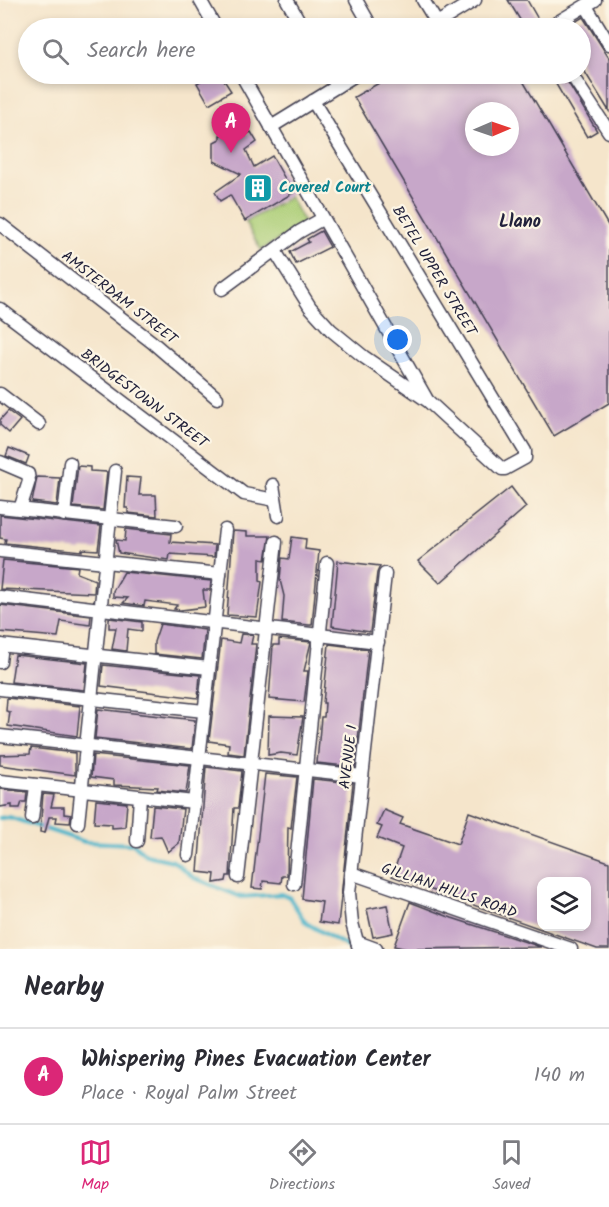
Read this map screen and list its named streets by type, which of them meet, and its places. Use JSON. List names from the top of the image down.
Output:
{
  "streets": {
    "street": [
      "BETEL UPPER STREET",
      "AMSTERDAM STREET",
      "BRIDGESTOWN STREET",
      "AVENUE I",
      "GILLIAN HILLS ROAD"
    ]
  },
  "crossings": [
    ["AVENUE I", "GILLIAN HILLS ROAD"]
  ],
  "districts": ["Llano"],
  "places": {
    "building": ["Covered Court"]
  },
  "north": "right",
  "page": {
    "search": "Search here",
    "pins": "A",
    "heading": "Nearby",
    "list": [
      {
        "mark": "A",
        "name": "Whispering Pines Evacuation Center",
        "note": "Place · Royal Palm Street",
        "value": "140 m"
      }
    ],
    "nav": ["Map", "Directions", "Saved"]
  }
}
